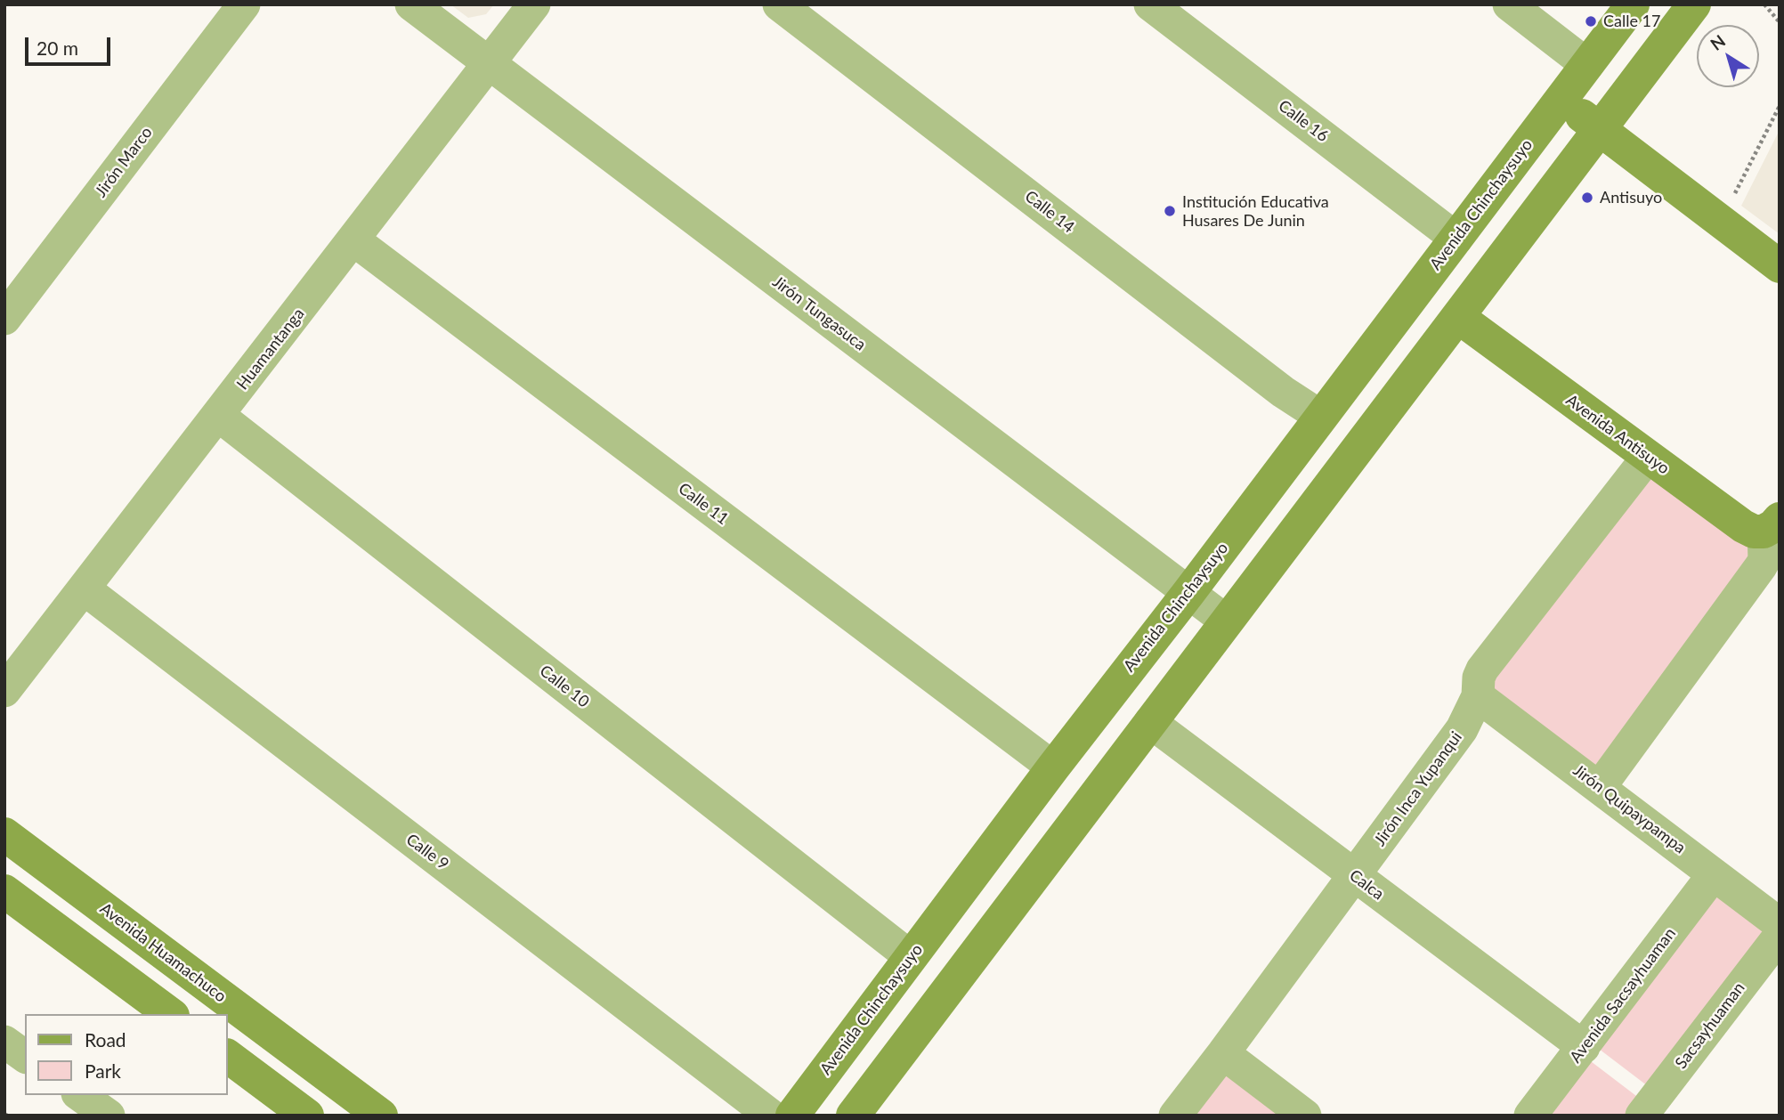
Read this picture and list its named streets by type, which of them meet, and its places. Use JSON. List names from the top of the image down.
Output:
{
  "streets": {
    "main road": ["Avenida Chinchaysuyo", "Avenida Antisuyo", "Avenida Huamachuco"],
    "street": [
      "Calle 16",
      "Jirón Marco",
      "Calle 14",
      "Jirón Tungasuca",
      "Huamantanga",
      "Calle 11",
      "Calle 10",
      "Jirón Inca Yupanqui",
      "Jirón Quipaypampa",
      "Calle 9",
      "Calca",
      "Avenida Sacsayhuaman",
      "Sacsayhuaman"
    ]
  },
  "crossings": [
    ["Calle 16", "Avenida Chinchaysuyo"],
    ["Avenida Chinchaysuyo", "Calle 14"],
    ["Avenida Chinchaysuyo", "Jirón Tungasuca"],
    ["Avenida Chinchaysuyo", "Calle 11"],
    ["Avenida Chinchaysuyo", "Calle 10"],
    ["Jirón Tungasuca", "Huamantanga"],
    ["Huamantanga", "Calle 11"],
    ["Huamantanga", "Calle 10"],
    ["Huamantanga", "Calle 9"],
    ["Avenida Antisuyo", "Jirón Inca Yupanqui"],
    ["Jirón Inca Yupanqui", "Jirón Quipaypampa"],
    ["Jirón Inca Yupanqui", "Calca"],
    ["Jirón Quipaypampa", "Avenida Sacsayhuaman"],
    ["Calca", "Avenida Sacsayhuaman"]
  ],
  "places": ["Calle 17", "Antisuyo", "Institución Educativa Husares De Junin"],
  "legend": ["Road", "Park"],
  "scale_bar": "20 m",
  "north": "top left"
}
